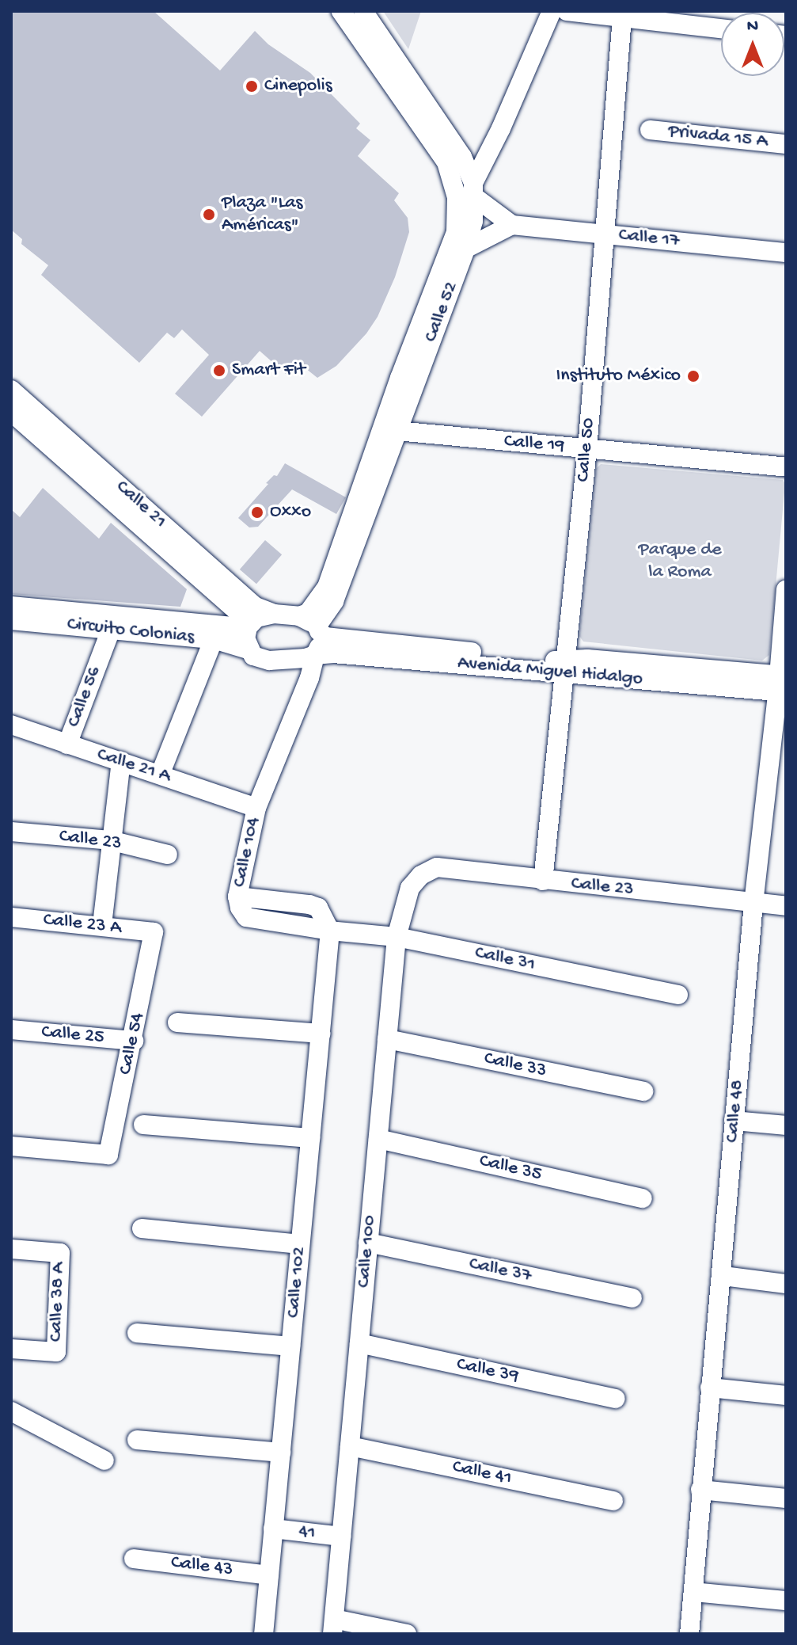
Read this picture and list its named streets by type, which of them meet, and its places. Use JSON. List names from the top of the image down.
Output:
{
  "streets": {
    "street": [
      "Privada 15 A",
      "Calle 17",
      "Calle 52",
      "Calle 19",
      "Calle 50",
      "Calle 21",
      "Circuito Colonias",
      "Avenida Miguel Hidalgo",
      "Calle 56",
      "Calle 21 A",
      "Calle 23",
      "Calle 104",
      "Calle 23 A",
      "Calle 31",
      "Calle 25",
      "Calle 54",
      "Calle 33",
      "Calle 48",
      "Calle 35",
      "Calle 100",
      "Calle 37",
      "Calle 102",
      "Calle 38 A",
      "Calle 39",
      "Calle 41",
      "41",
      "Calle 43"
    ]
  },
  "crossings": [
    ["Calle 17", "Calle 50"],
    ["Calle 52", "Calle 19"],
    ["Calle 52", "Calle 21"],
    ["Calle 52", "Circuito Colonias"],
    ["Calle 52", "Avenida Miguel Hidalgo"],
    ["Calle 19", "Calle 50"],
    ["Calle 50", "Avenida Miguel Hidalgo"],
    ["Calle 50", "Calle 23"],
    ["Calle 21", "Circuito Colonias"],
    ["Calle 21", "Avenida Miguel Hidalgo"],
    ["Circuito Colonias", "Avenida Miguel Hidalgo"],
    ["Circuito Colonias", "Calle 56"],
    ["Avenida Miguel Hidalgo", "Calle 48"],
    ["Calle 56", "Calle 21 A"],
    ["Calle 21 A", "Calle 104"],
    ["Calle 23", "Calle 48"],
    ["Calle 23", "Calle 100"],
    ["Calle 104", "Calle 31"],
    ["Calle 104", "Calle 102"],
    ["Calle 23 A", "Calle 54"],
    ["Calle 31", "Calle 100"],
    ["Calle 31", "Calle 102"],
    ["Calle 25", "Calle 54"],
    ["Calle 33", "Calle 100"],
    ["Calle 35", "Calle 100"],
    ["Calle 100", "Calle 37"],
    ["Calle 100", "Calle 39"],
    ["Calle 100", "Calle 41"],
    ["Calle 100", "41"],
    ["Calle 102", "41"],
    ["Calle 102", "Calle 43"]
  ],
  "parks": ["Parque de la Roma"],
  "places": [
    "Cinepolis",
    "Plaza \"Las Américas\"",
    "Smart Fit",
    "Instituto México",
    "Oxxo"
  ],
  "north": "top"
}
